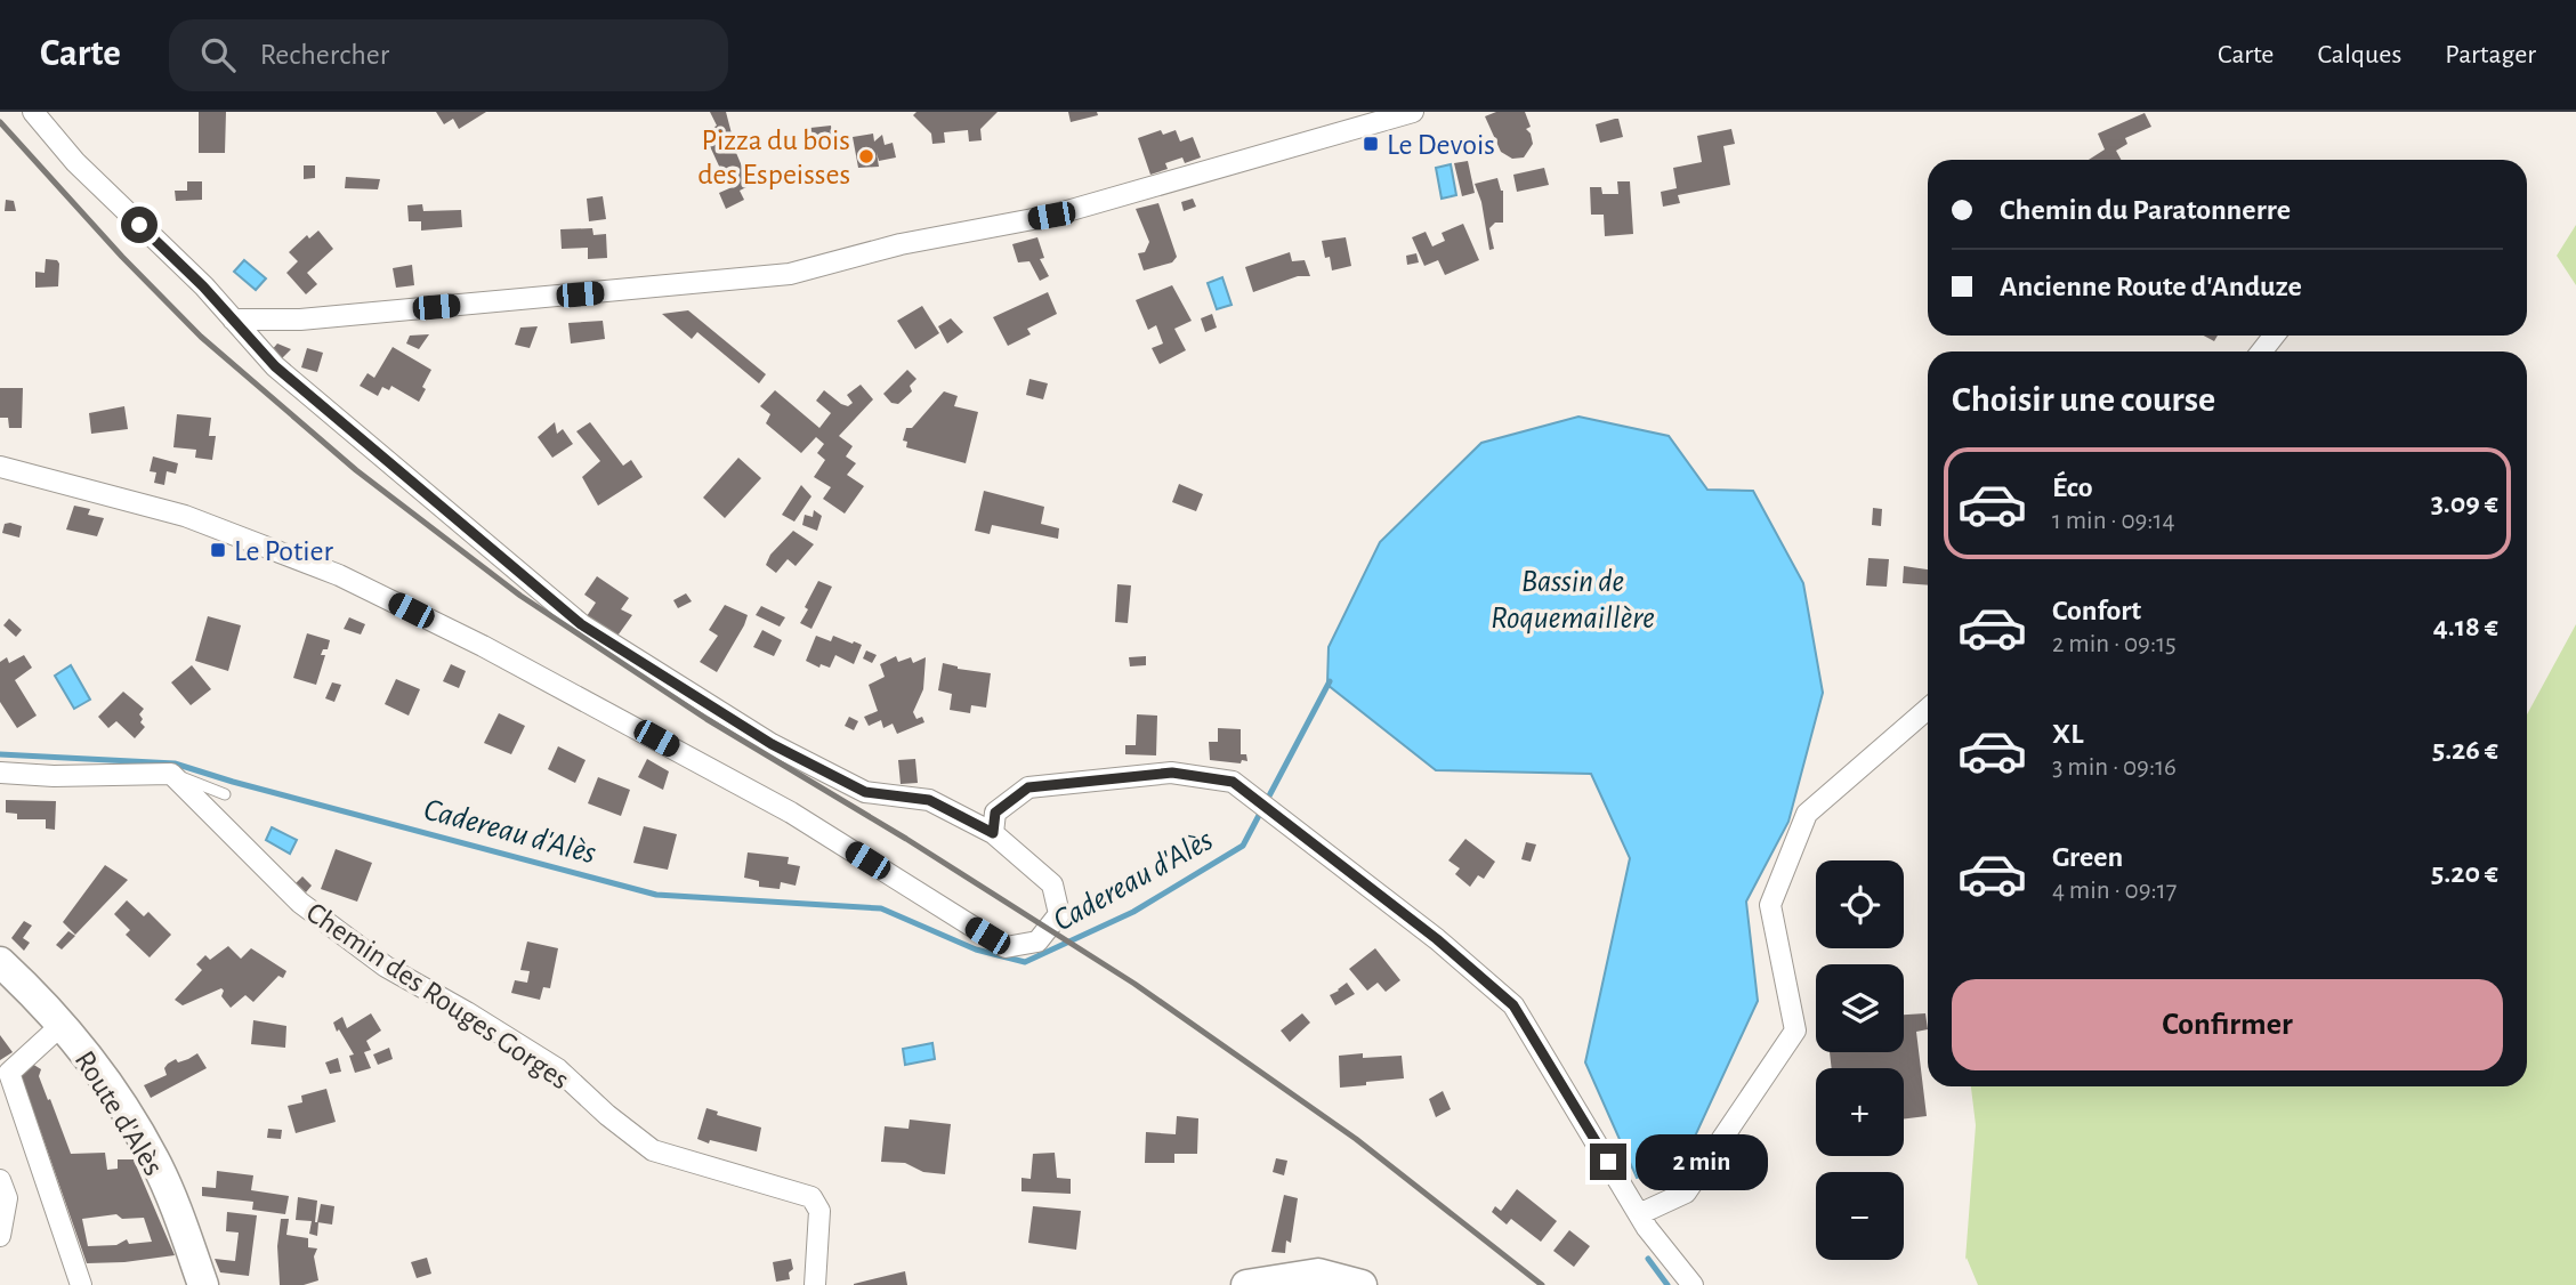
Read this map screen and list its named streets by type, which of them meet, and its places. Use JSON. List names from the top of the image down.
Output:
{
  "streets": {
    "main road": ["Route d'Alès"],
    "street": ["Chemin des Rouges Gorges"]
  },
  "water": ["Bassin de Roquemaillère", "Cadereau d'Alès"],
  "places": {
    "transit": ["Le Devois", "Le Potier"],
    "other": ["Pizza du bois des Espeisses"]
  },
  "page": {
    "header": "Carte",
    "search": "Rechercher",
    "nav": ["Carte", "Calques", "Partager"],
    "banner": ["Chemin du Paratonnerre", "Ancienne Route d'Anduze"],
    "heading": "Choisir une course",
    "list": [
      {
        "name": "Éco",
        "note": "1 min · 09:14",
        "value": "3.09 €"
      },
      {
        "name": "Confort",
        "note": "2 min · 09:15",
        "value": "4.18 €"
      },
      {
        "name": "XL",
        "note": "3 min · 09:16",
        "value": "5.26 €"
      },
      {
        "name": "Green",
        "note": "4 min · 09:17",
        "value": "5.20 €"
      }
    ],
    "map_buttons": ["+", "−"],
    "buttons": "Confirmer",
    "bubble": "2 min"
  }
}
